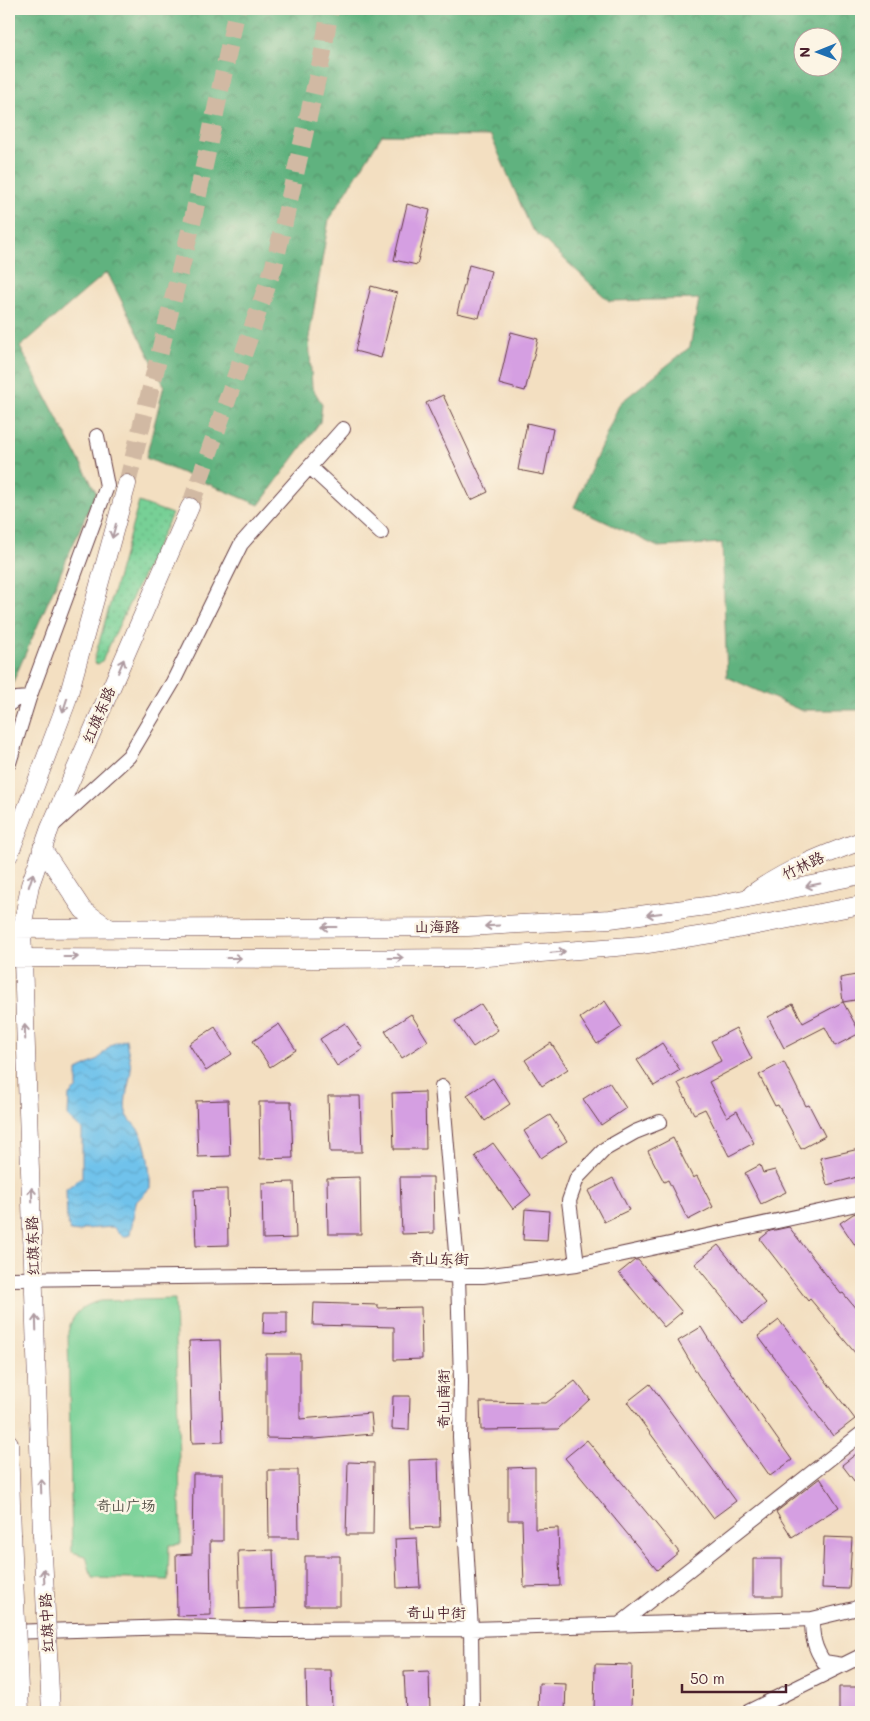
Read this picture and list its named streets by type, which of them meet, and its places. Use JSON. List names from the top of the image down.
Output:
{
  "streets": {
    "main road": [
      "红旗东路",
      "竹林路",
      "山海路",
      "红旗中路"
    ],
    "street": ["奇山东街", "奇山南街", "奇山中街"]
  },
  "crossings": [
    ["红旗东路", "山海路"],
    ["红旗东路", "奇山东街"],
    ["红旗东路", "红旗中路"],
    ["竹林路", "山海路"],
    ["奇山东街", "奇山南街"],
    ["奇山南街", "奇山中街"]
  ],
  "parks": ["奇山广场"],
  "scale_bar": "50 m",
  "north": "left"
}
